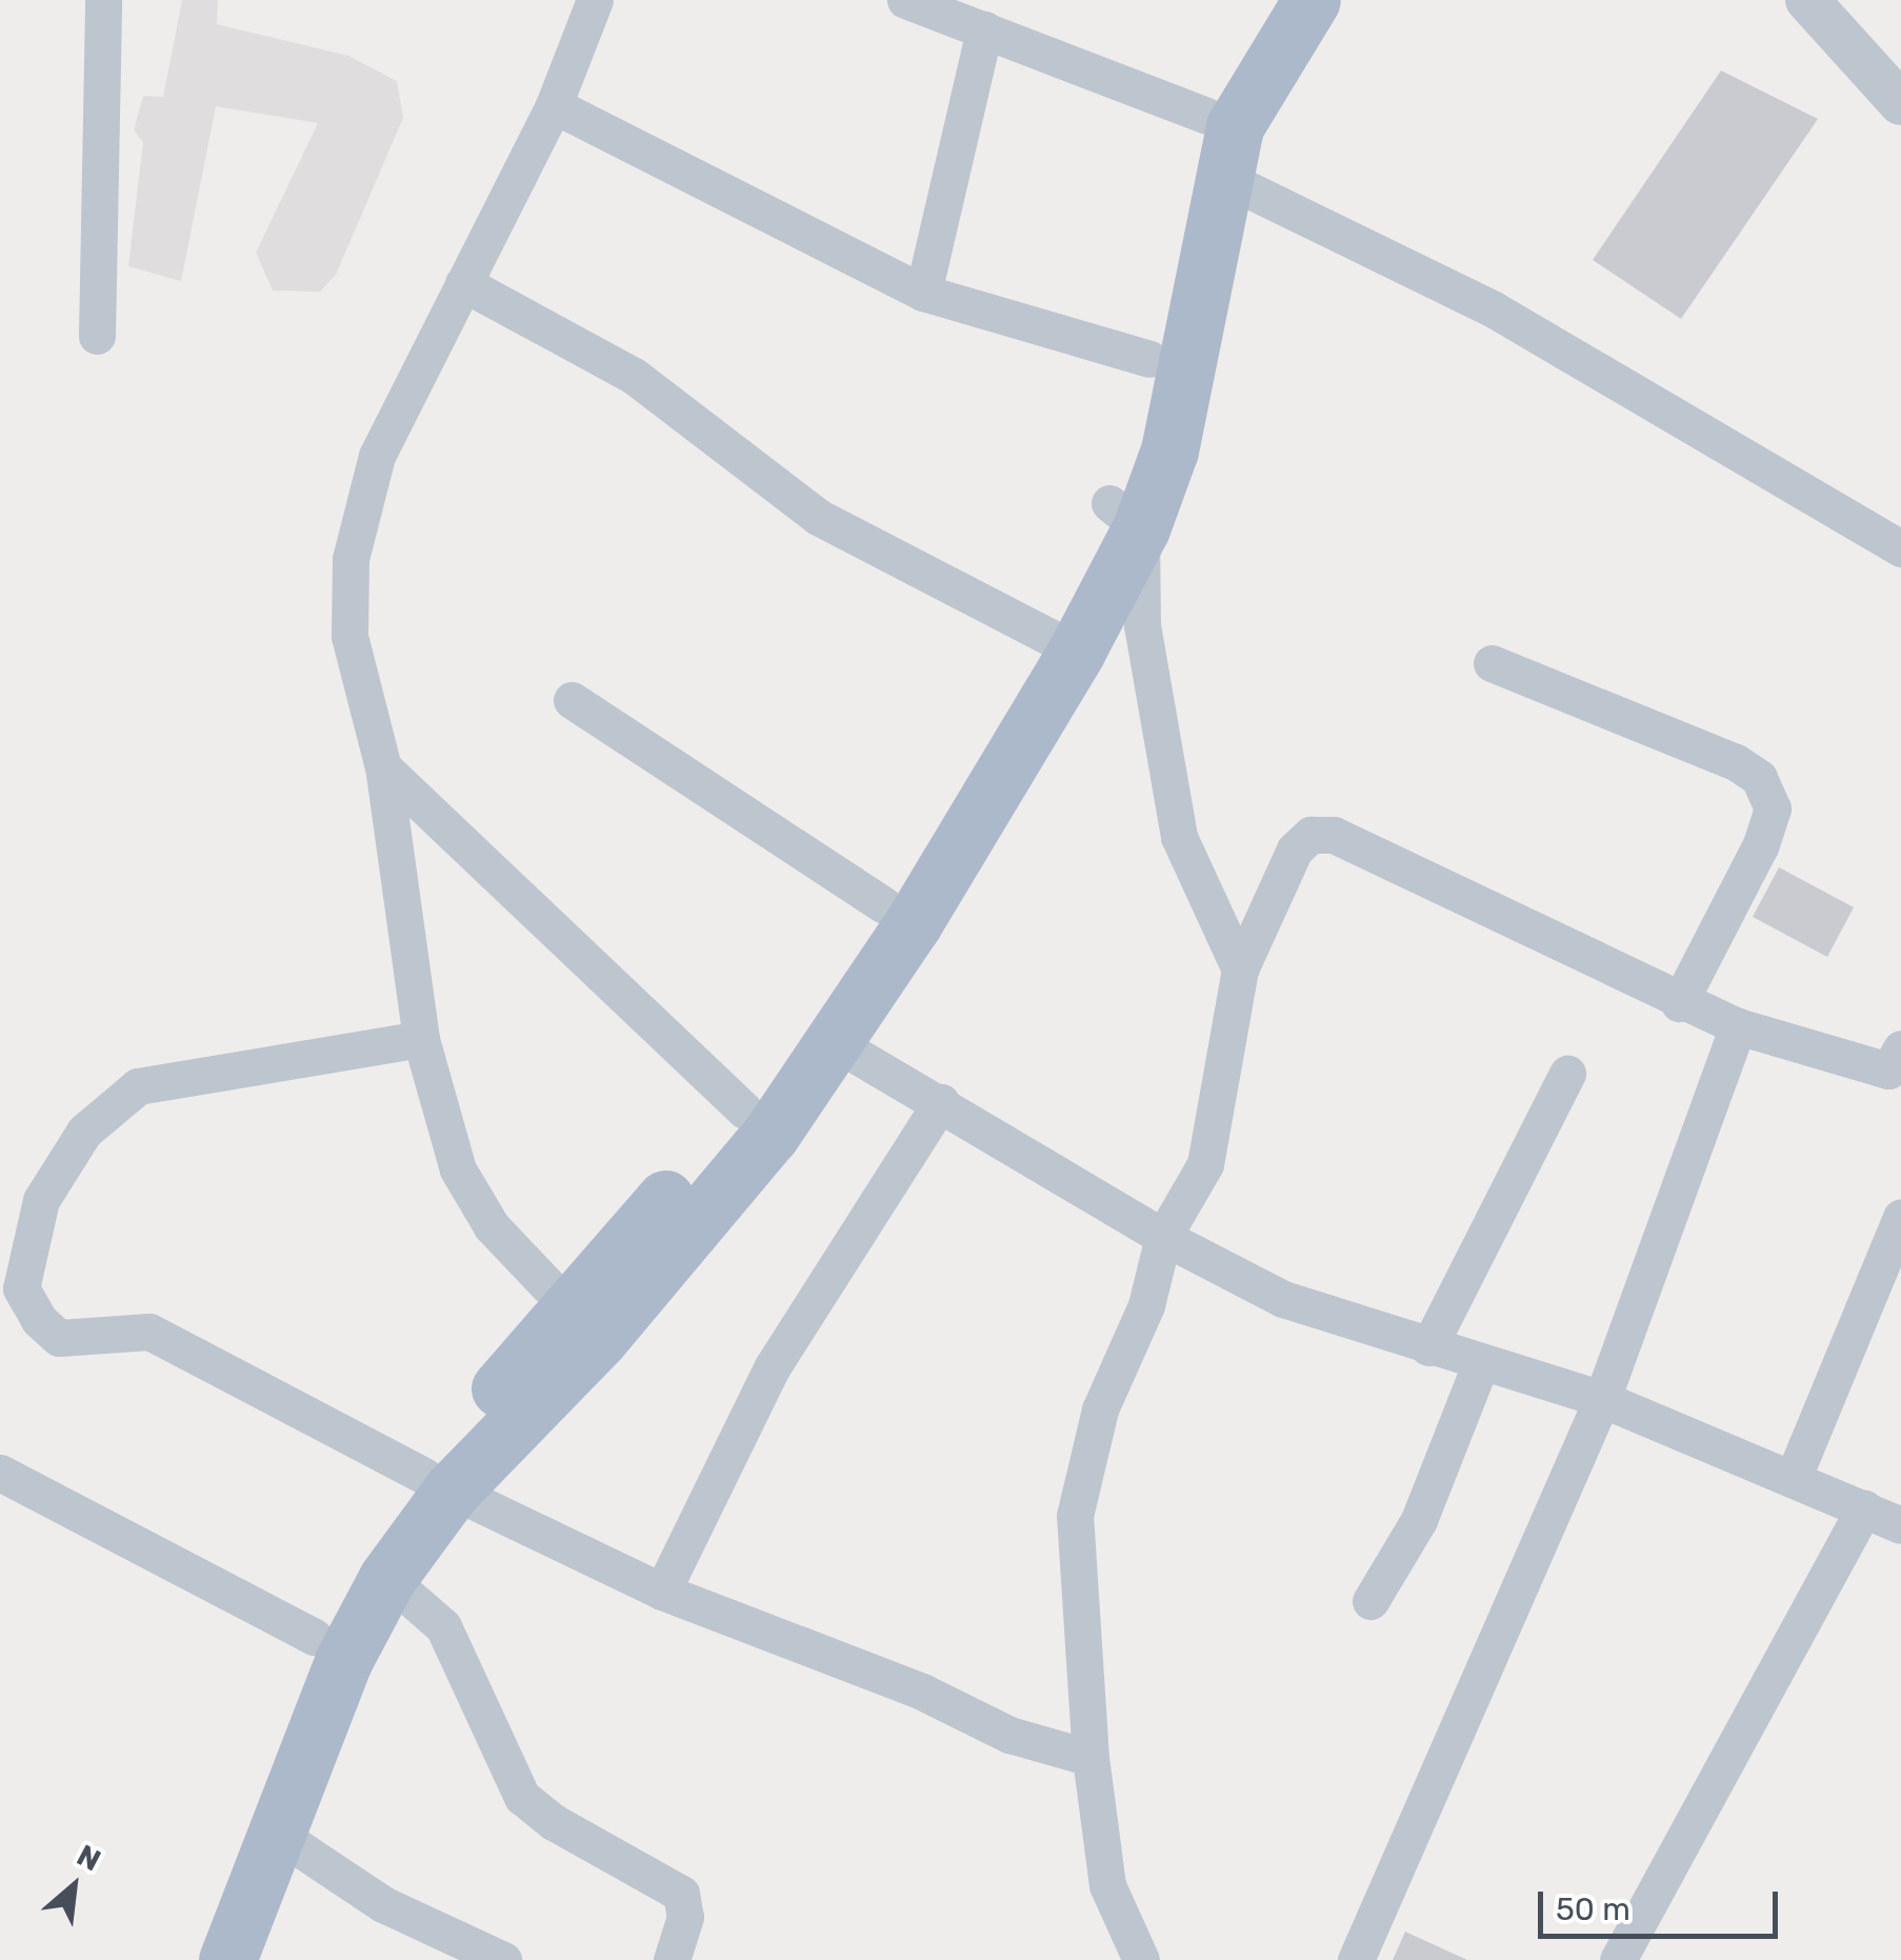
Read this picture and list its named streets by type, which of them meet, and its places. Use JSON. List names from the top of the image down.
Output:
{
  "scale_bar": "50 m",
  "north": "top right"
}
